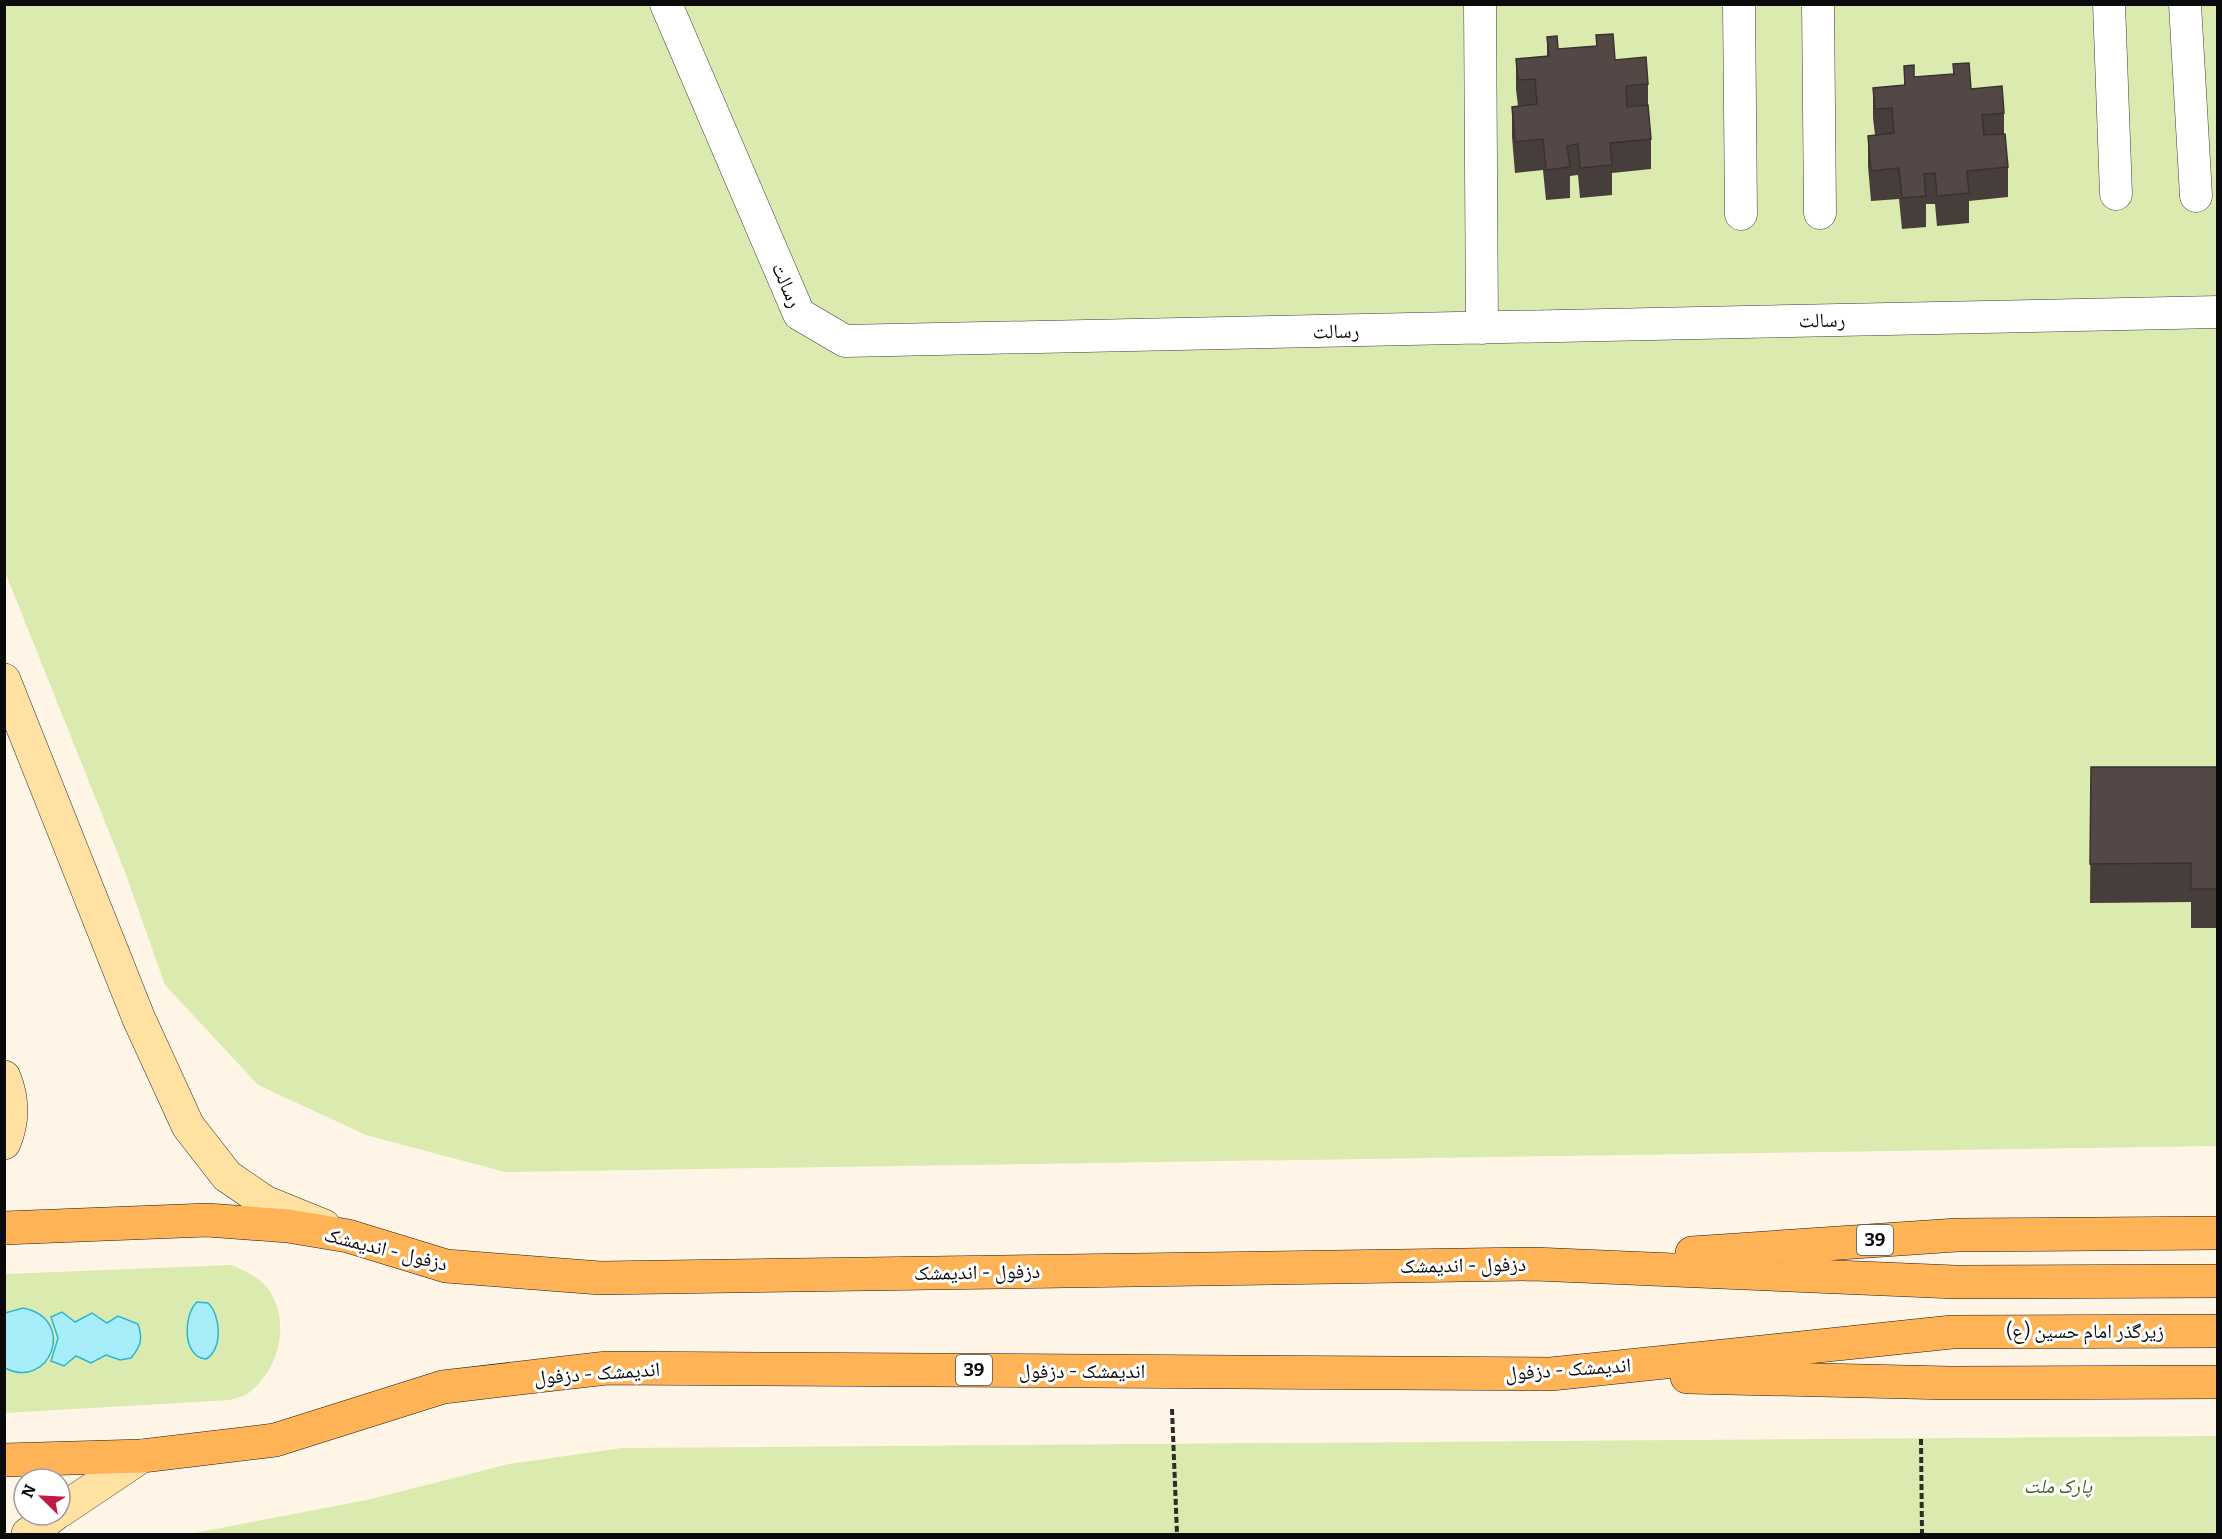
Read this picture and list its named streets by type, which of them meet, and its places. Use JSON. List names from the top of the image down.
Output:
{
  "streets": {
    "main road": [
      "39",
      "دزفول - اندیمشک",
      "زیرگذر امام حسین (ع)",
      "اندیمشک - دزفول"
    ],
    "street": ["رسالت"]
  },
  "crossings": [
    ["39", "دزفول - اندیمشک"],
    ["39", "اندیمشک - دزفول"],
    ["زیرگذر امام حسین (ع)", "اندیمشک - دزفول"]
  ],
  "parks": ["پارک ملت"],
  "north": "top left"
}
